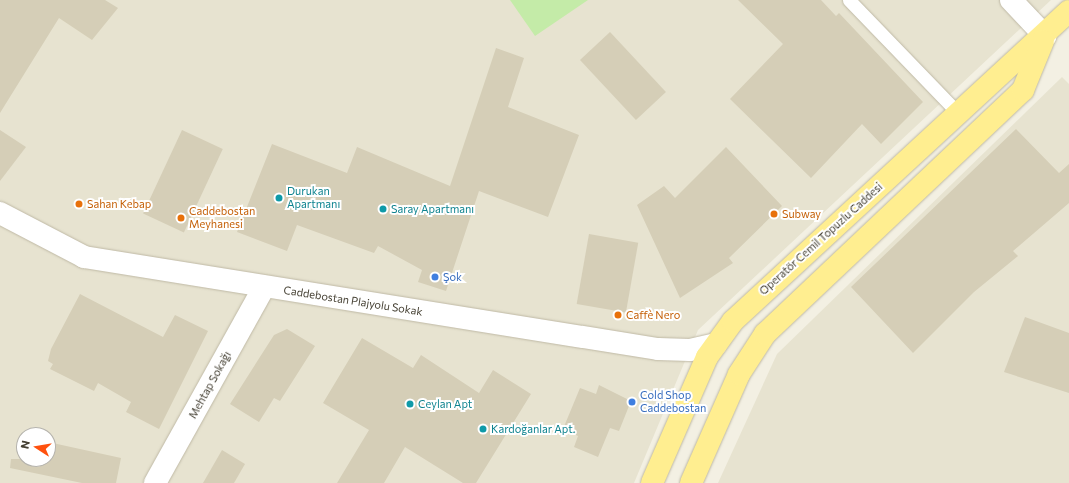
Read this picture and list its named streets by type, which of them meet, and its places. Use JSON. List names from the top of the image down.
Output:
{
  "streets": {
    "main road": ["Operatör Cemil Topuzlu Caddesi"],
    "street": ["Caddebostan Plajyolu Sokak", "Mehtap Sokağı"]
  },
  "crossings": [
    ["Operatör Cemil Topuzlu Caddesi", "Caddebostan Plajyolu Sokak"],
    ["Caddebostan Plajyolu Sokak", "Mehtap Sokağı"]
  ],
  "places": [
    "Durukan Apartmanı",
    "Sahan Kebap",
    "Saray Apartmanı",
    "Subway",
    "Caddebostan Meyhanesi",
    "Şok",
    "Caffè Nero",
    "Cold Shop Caddebostan",
    "Ceylan Apt",
    "Kardoğanlar Apt."
  ],
  "north": "left"
}
